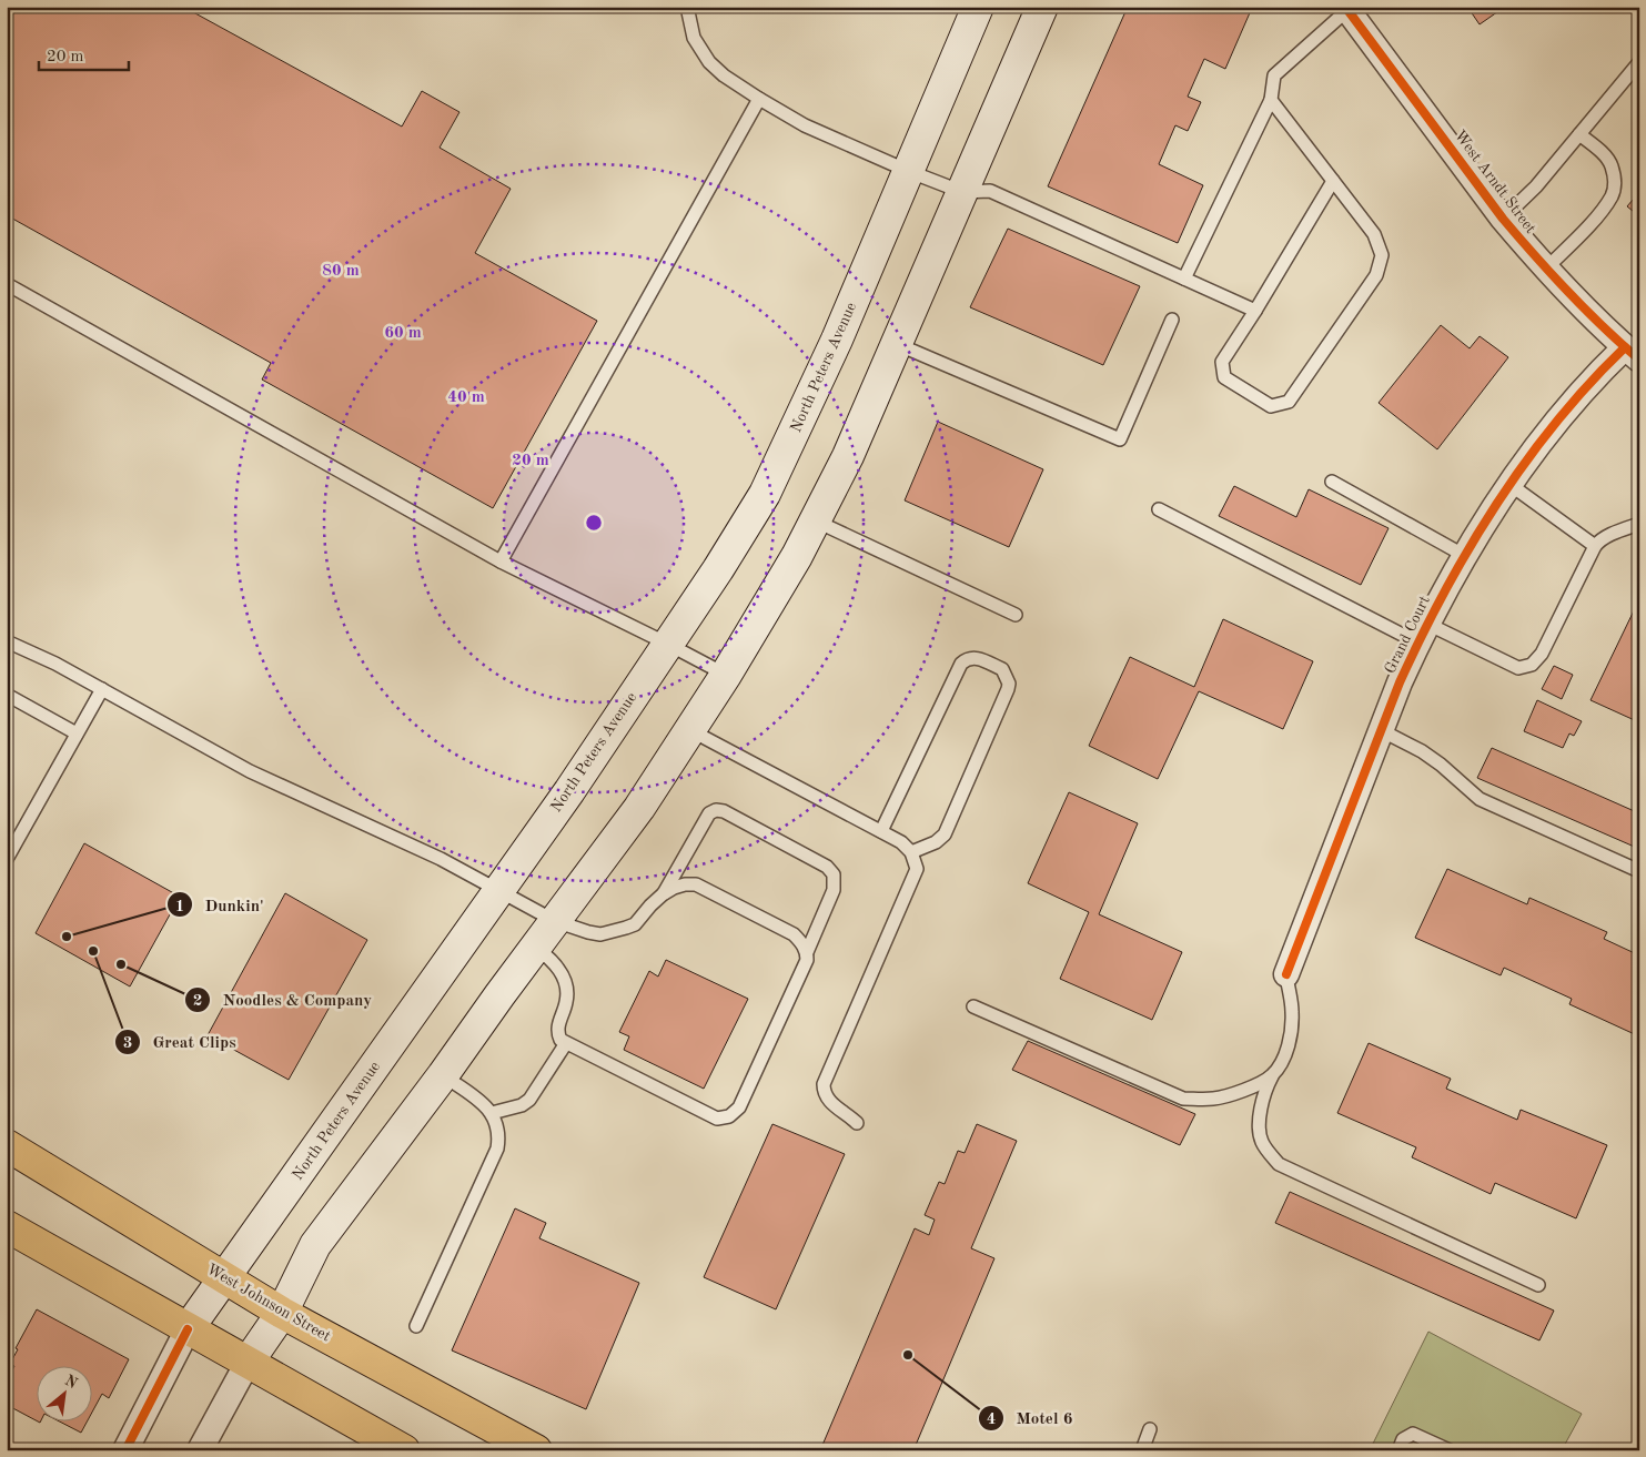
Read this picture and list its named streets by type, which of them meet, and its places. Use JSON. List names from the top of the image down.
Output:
{
  "streets": {
    "main road": ["North Peters Avenue", "West Johnson Street"],
    "street": ["West Arndt Street", "Grand Court"]
  },
  "crossings": [
    ["West Arndt Street", "Grand Court"],
    ["North Peters Avenue", "West Johnson Street"]
  ],
  "places": [
    "Dunkin'",
    "Great Clips",
    "Noodles & Company",
    "Motel 6"
  ],
  "scale_bar": "20 m",
  "north": "top right",
  "rings": [
    "80 m",
    "60 m",
    "40 m",
    "20 m"
  ]
}
